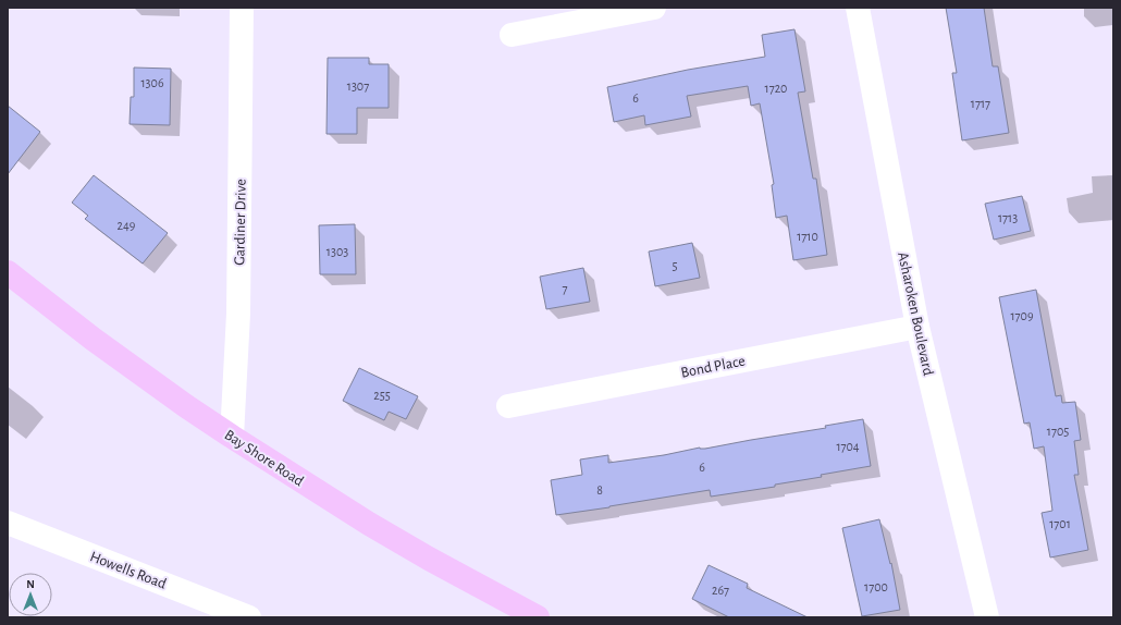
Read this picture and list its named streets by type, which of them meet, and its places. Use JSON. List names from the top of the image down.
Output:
{
  "streets": {
    "main road": ["Bay Shore Road"],
    "street": [
      "Gardiner Drive",
      "Asharoken Boulevard",
      "Bond Place",
      "Howells Road"
    ]
  },
  "crossings": [
    ["Gardiner Drive", "Bay Shore Road"],
    ["Asharoken Boulevard", "Bond Place"]
  ],
  "house_numbers": [
    "1306",
    "1307",
    "1720",
    "6",
    "1717",
    "1713",
    "249",
    "1710",
    "1303",
    "5",
    "7",
    "1709",
    "255",
    "1705",
    "1704",
    "6",
    "8",
    "1701",
    "1700",
    "267"
  ],
  "north": "top"
}
